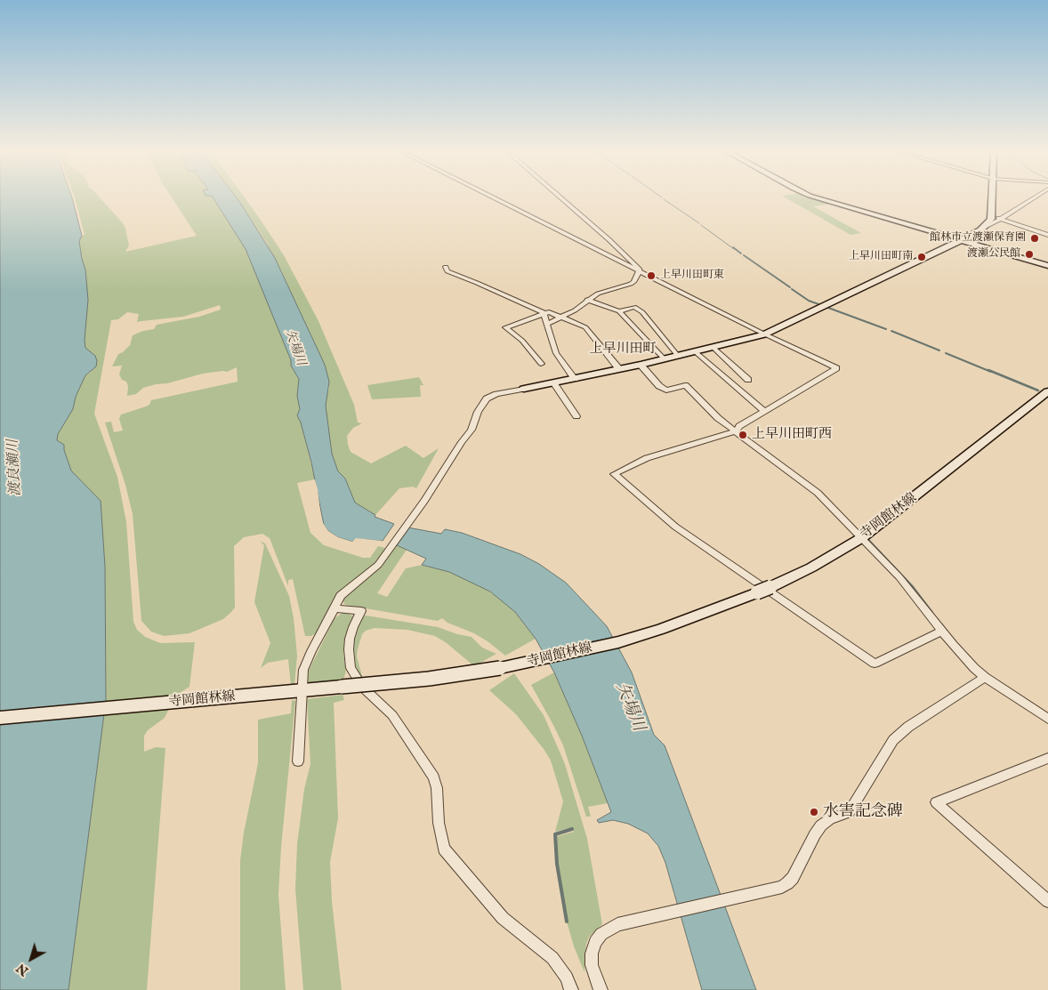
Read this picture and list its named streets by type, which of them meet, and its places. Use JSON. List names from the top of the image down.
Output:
{
  "streets": {
    "street": ["寺岡館林線"]
  },
  "districts": ["上早川田町"],
  "water": ["矢場川", "渡良瀬川"],
  "places": [
    "館林市立渡瀬保育園",
    "渡瀬公民館",
    "上早川田町南",
    "上早川田町東",
    "上早川田町西",
    "水害記念碑"
  ],
  "north": "bottom left"
}
